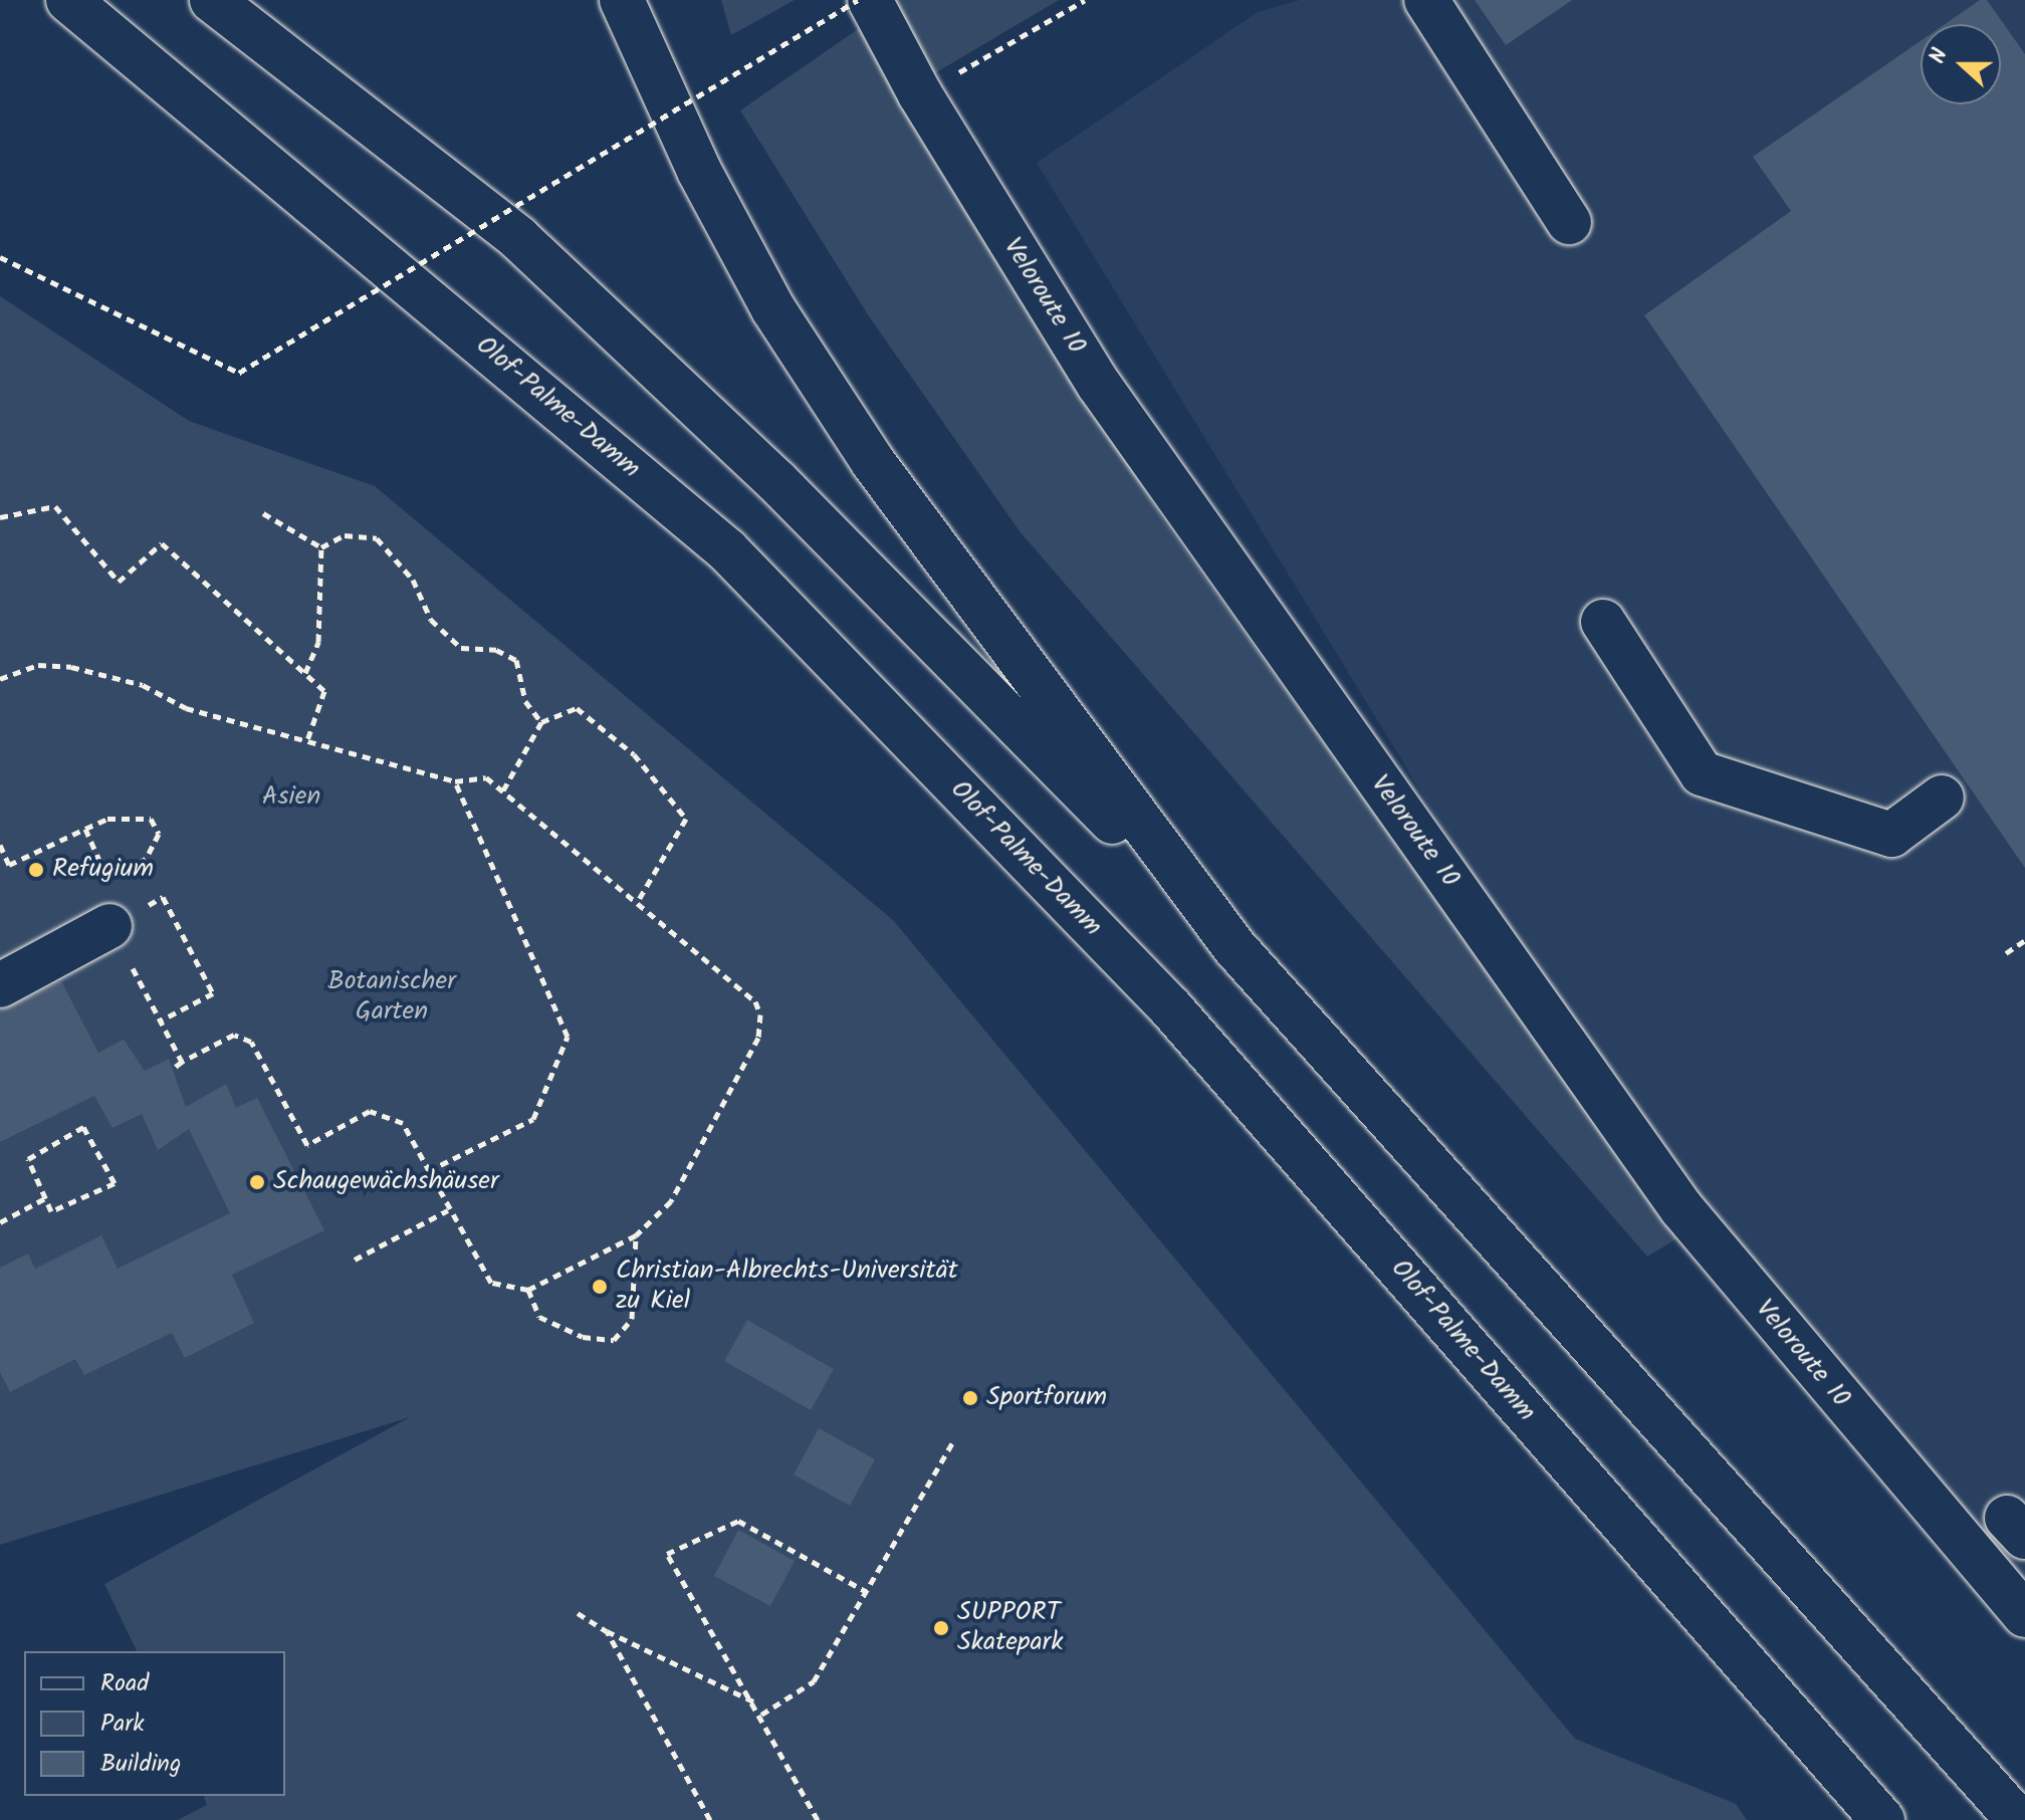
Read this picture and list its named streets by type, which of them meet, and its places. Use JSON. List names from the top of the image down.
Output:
{
  "streets": {
    "main road": ["Veloroute 10", "Olof-Palme-Damm"]
  },
  "parks": ["Asien", "Botanischer Garten"],
  "places": [
    "Refugium",
    "Schaugewächshäuser",
    "Christian-Albrechts-Universität zu Kiel",
    "Sportforum",
    "SUPPORT Skatepark"
  ],
  "legend": ["Road", "Park", "Building"],
  "north": "left"
}
